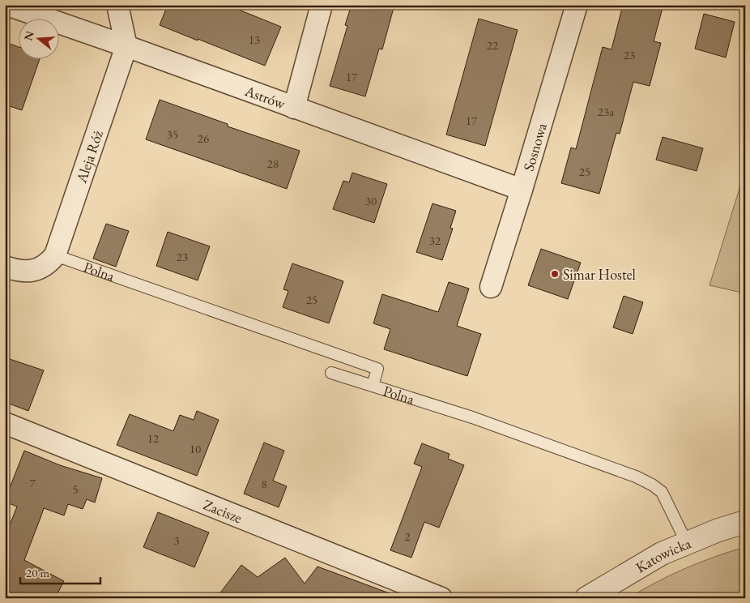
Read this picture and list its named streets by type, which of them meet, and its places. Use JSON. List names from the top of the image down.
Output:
{
  "streets": {
    "street": [
      "Astrów",
      "Sosnowa",
      "Aleja Róż",
      "Zacisze",
      "Katowicka"
    ],
    "lane": ["Polna"]
  },
  "crossings": [
    ["Astrów", "Sosnowa"],
    ["Astrów", "Aleja Róż"],
    ["Aleja Róż", "Polna"],
    ["Polna", "Katowicka"]
  ],
  "places": ["Simar Hostel"],
  "house_numbers": [
    "13",
    "22",
    "23",
    "17",
    "23a",
    "17",
    "35",
    "26",
    "28",
    "25",
    "30",
    "32",
    "23",
    "25",
    "12",
    "10",
    "7",
    "8",
    "5",
    "2",
    "3"
  ],
  "scale_bar": "20 m",
  "north": "left"
}
